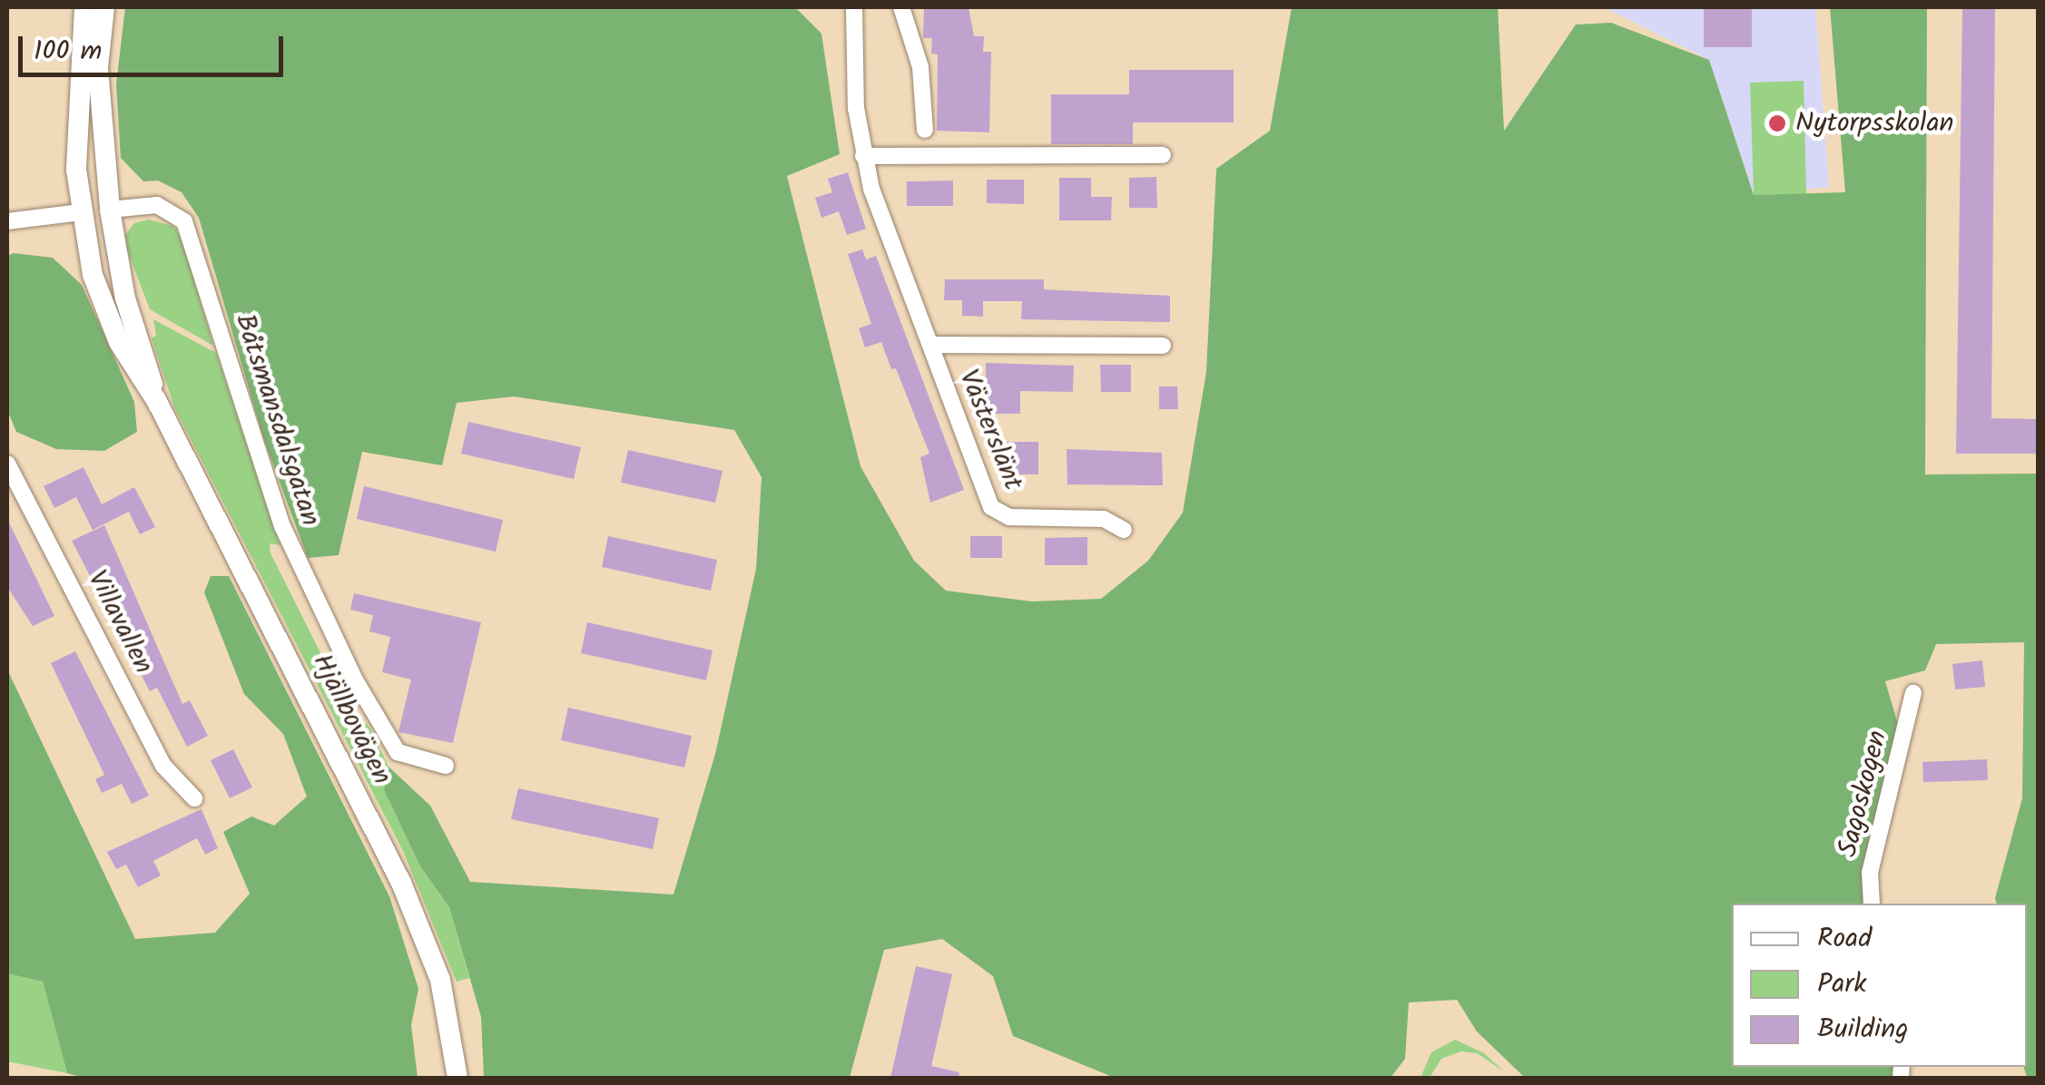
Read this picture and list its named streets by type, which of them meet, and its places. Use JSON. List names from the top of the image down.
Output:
{
  "streets": {
    "street": [
      "Båtsmansdalsgatan",
      "Västerslänt",
      "Villavallen",
      "Hjällbovägen",
      "Sagoskogen"
    ]
  },
  "crossings": [
    ["Båtsmansdalsgatan", "Hjällbovägen"]
  ],
  "places": ["Nytorpsskolan"],
  "legend": ["Road", "Park", "Building"],
  "scale_bar": "100 m"
}
